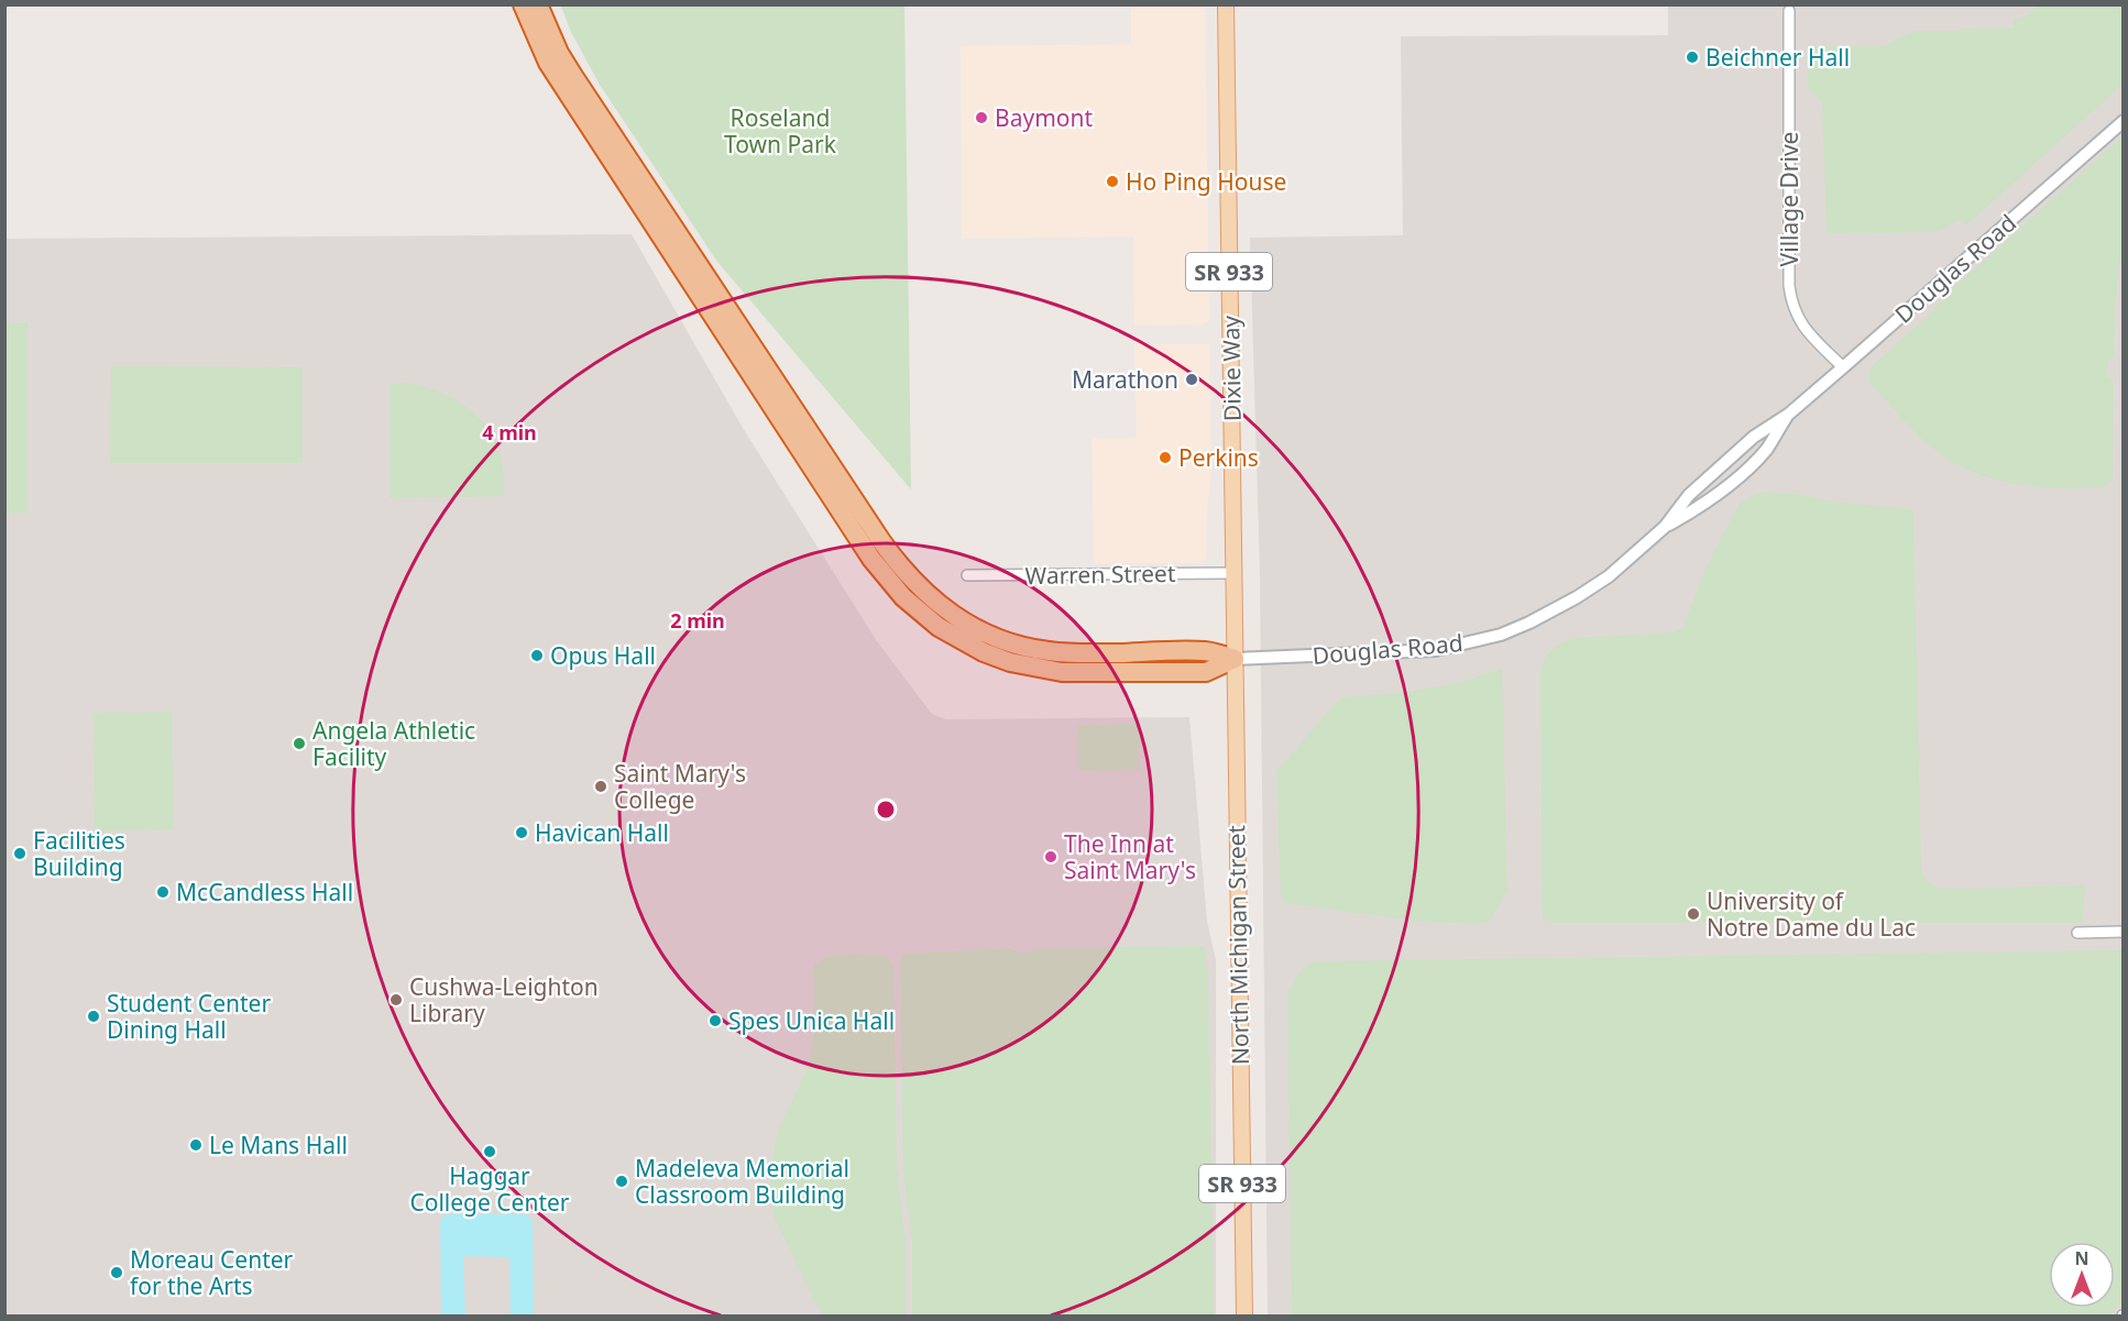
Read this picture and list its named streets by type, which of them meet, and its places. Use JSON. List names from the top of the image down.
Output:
{
  "streets": {
    "main road": ["SR 933", "Dixie Way", "North Michigan Street"],
    "street": ["Village Drive", "Douglas Road", "Warren Street"]
  },
  "crossings": [
    ["Village Drive", "Douglas Road"],
    ["Douglas Road", "North Michigan Street"],
    ["Dixie Way", "Warren Street"],
    ["Dixie Way", "North Michigan Street"],
    ["Warren Street", "North Michigan Street"]
  ],
  "parks": ["Roseland Town Park"],
  "places": [
    "Beichner Hall",
    "Baymont",
    "Ho Ping House",
    "Marathon",
    "Perkins",
    "Opus Hall",
    "Angela Athletic Facility",
    "Saint Mary's College",
    "Havican Hall",
    "Facilities Building",
    "The Inn at Saint Mary's",
    "McCandless Hall",
    "University of Notre Dame du Lac",
    "Cushwa-Leighton Library",
    "Student Center Dining Hall",
    "Spes Unica Hall",
    "Le Mans Hall",
    "Haggar College Center",
    "Madeleva Memorial Classroom Building",
    "Moreau Center for the Arts"
  ],
  "north": "top",
  "rings": ["4 min", "2 min"]
}
